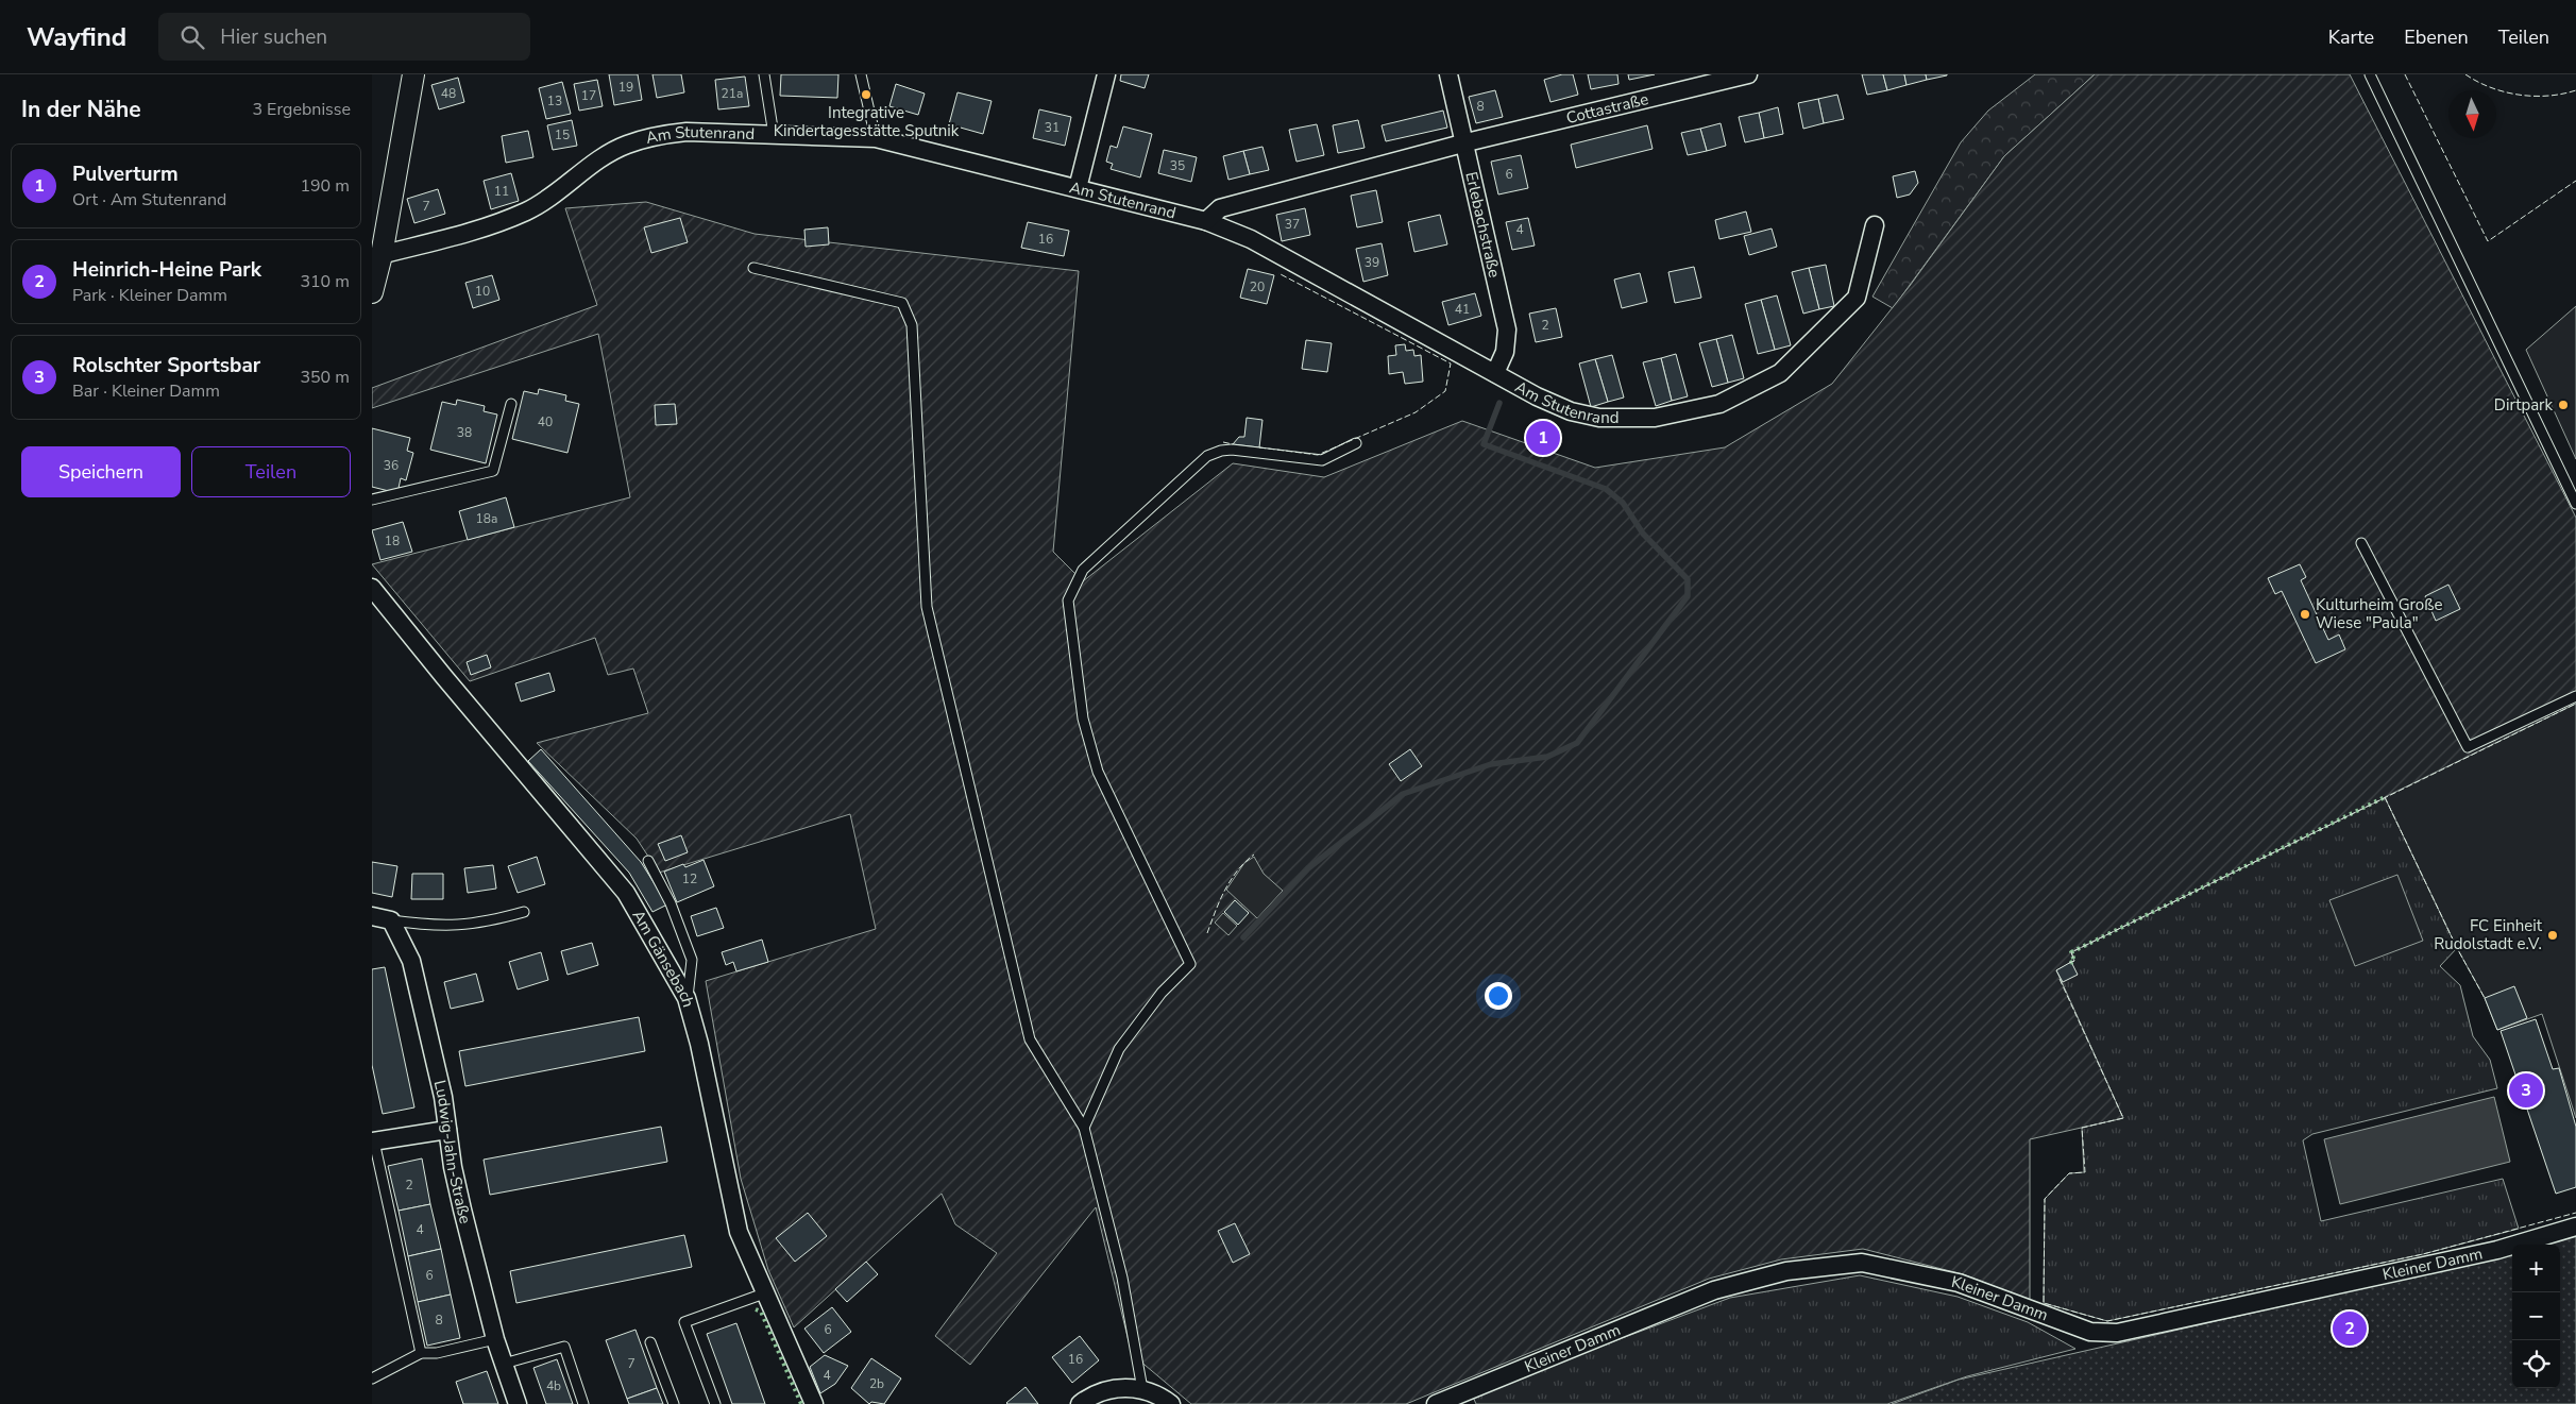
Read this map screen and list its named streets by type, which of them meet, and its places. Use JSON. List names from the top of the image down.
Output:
{
  "streets": {
    "street": [
      "Cottastraße",
      "Am Stutenrand",
      "Erlebachstraße",
      "Am Gänsebach",
      "Ludwig-Jahn-Straße",
      "Kleiner Damm"
    ]
  },
  "crossings": [
    ["Cottastraße", "Erlebachstraße"],
    ["Am Stutenrand", "Erlebachstraße"]
  ],
  "places": [
    "Integrative Kindertagesstätte Sputnik",
    "Dirtpark",
    "Kulturheim Große Wiese \"Paula\"",
    "FC Einheit Rudolstadt e.V."
  ],
  "house_numbers": [
    "19",
    "48",
    "21a",
    "17",
    "13",
    "8",
    "31",
    "15",
    "35",
    "6",
    "11",
    "7",
    "37",
    "4",
    "16",
    "39",
    "20",
    "10",
    "41",
    "2",
    "40",
    "38",
    "36",
    "18a",
    "18",
    "12",
    "2",
    "4",
    "6",
    "8",
    "6",
    "16",
    "7",
    "4",
    "2b",
    "4b"
  ],
  "north": "bottom",
  "page": {
    "header": "Wayfind",
    "search": "Hier suchen",
    "nav": ["Karte", "Ebenen", "Teilen"],
    "heading": ["In der Nähe", "3 Ergebnisse"],
    "list": [
      {
        "mark": "1",
        "name": "Pulverturm",
        "note": "Ort · Am Stutenrand",
        "value": "190 m"
      },
      {
        "mark": "2",
        "name": "Heinrich-Heine Park",
        "note": "Park · Kleiner Damm",
        "value": "310 m"
      },
      {
        "mark": "3",
        "name": "Rolschter Sportsbar",
        "note": "Bar · Kleiner Damm",
        "value": "350 m"
      }
    ],
    "pins": ["1", "3", "2"],
    "buttons": ["Speichern", "Teilen"],
    "map_buttons": ["+", "−"]
  }
}
